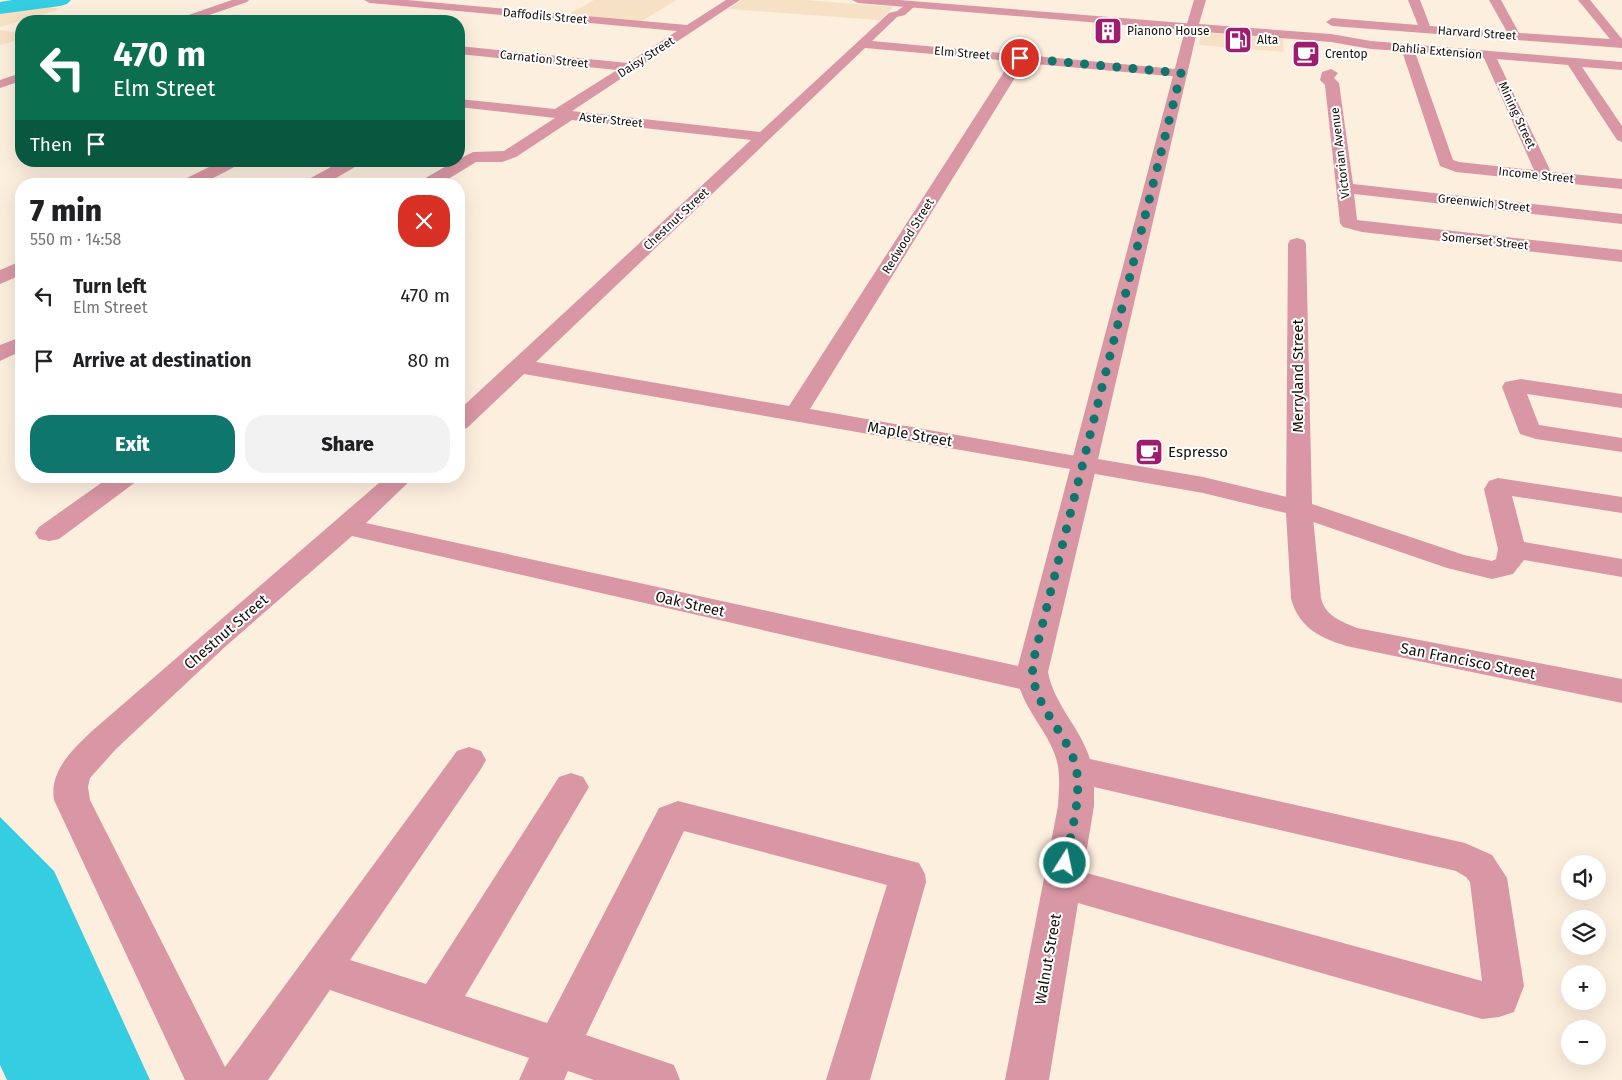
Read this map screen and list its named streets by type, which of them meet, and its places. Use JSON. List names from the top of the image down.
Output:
{
  "streets": {
    "street": [
      "Daffodils Street",
      "Harvard Street",
      "Dahlia Extension",
      "Elm Street",
      "Daisy Street",
      "Carnation Street",
      "Mining Street",
      "Aster Street",
      "Victorian Avenue",
      "Income Street",
      "Greenwich Street",
      "Chestnut Street",
      "Redwood Street",
      "Somerset Street",
      "Merryland Street",
      "Maple Street",
      "Oak Street",
      "San Francisco Street",
      "Walnut Street"
    ]
  },
  "crossings": [
    ["Daffodils Street", "Daisy Street"],
    ["Dahlia Extension", "Mining Street"],
    ["Dahlia Extension", "Income Street"],
    ["Dahlia Extension", "Chestnut Street"],
    ["Dahlia Extension", "Walnut Street"],
    ["Elm Street", "Chestnut Street"],
    ["Elm Street", "Redwood Street"],
    ["Elm Street", "Walnut Street"],
    ["Daisy Street", "Carnation Street"],
    ["Daisy Street", "Aster Street"],
    ["Mining Street", "Income Street"],
    ["Aster Street", "Chestnut Street"],
    ["Victorian Avenue", "Greenwich Street"],
    ["Victorian Avenue", "Somerset Street"],
    ["Chestnut Street", "Maple Street"],
    ["Chestnut Street", "Oak Street"],
    ["Redwood Street", "Maple Street"],
    ["Merryland Street", "Maple Street"],
    ["Merryland Street", "San Francisco Street"],
    ["Maple Street", "Walnut Street"],
    ["Oak Street", "Walnut Street"]
  ],
  "places": {
    "building": ["Pianono House"],
    "fuel station": ["Alta"],
    "cafe": ["Crentop", "Espresso"]
  },
  "page": {
    "turn": ["470 m", "Elm Street"],
    "then": "Then",
    "heading": ["7 min", "550 m · 14:58"],
    "list": [
      {
        "name": "Turn left",
        "note": "Elm Street",
        "value": "470 m"
      },
      {
        "name": "Arrive at destination",
        "value": "80 m"
      }
    ],
    "buttons": ["Exit", "Share"],
    "map_buttons": ["+", "−"]
  }
}
